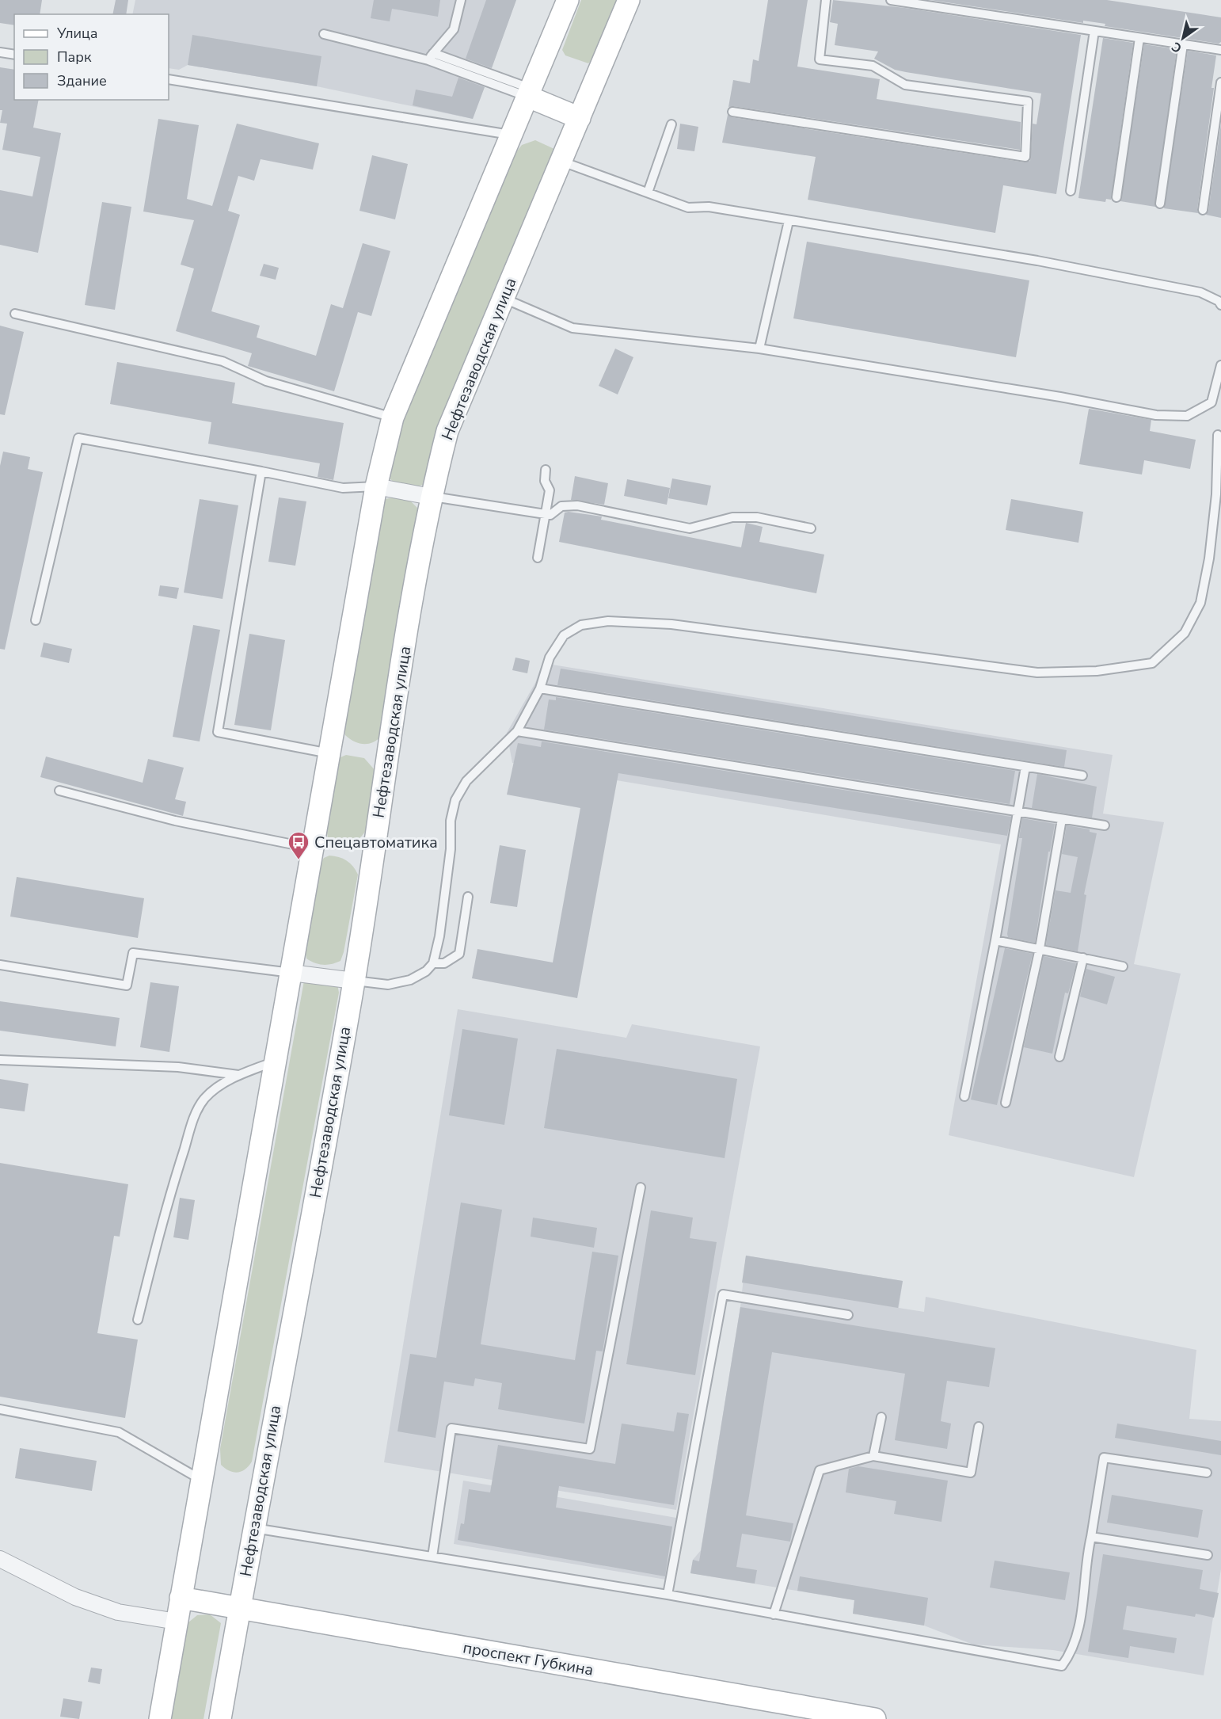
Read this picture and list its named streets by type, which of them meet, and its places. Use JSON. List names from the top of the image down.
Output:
{
  "streets": {
    "main road": ["Нефтезаводская улица", "проспект Губкина"]
  },
  "crossings": [
    ["Нефтезаводская улица", "проспект Губкина"]
  ],
  "places": {
    "bus stop": ["Спецавтоматика"]
  },
  "legend": ["Улица", "Парк", "Здание"],
  "north": "bottom left"
}
